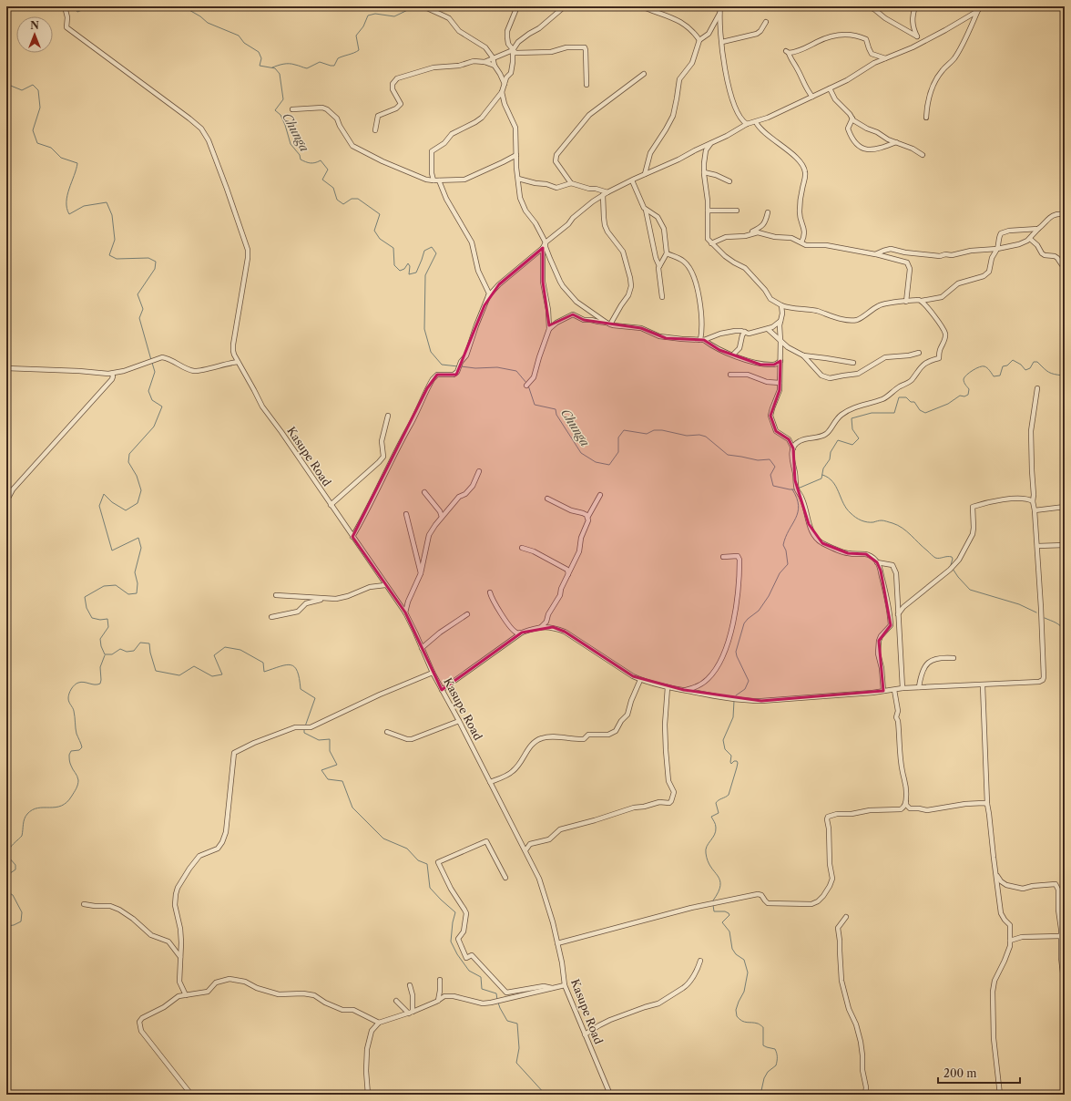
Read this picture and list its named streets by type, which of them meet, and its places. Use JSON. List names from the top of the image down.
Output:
{
  "streets": {
    "street": ["Kasupe Road"]
  },
  "water": ["Chunga"],
  "scale_bar": "200 m",
  "north": "top"
}
